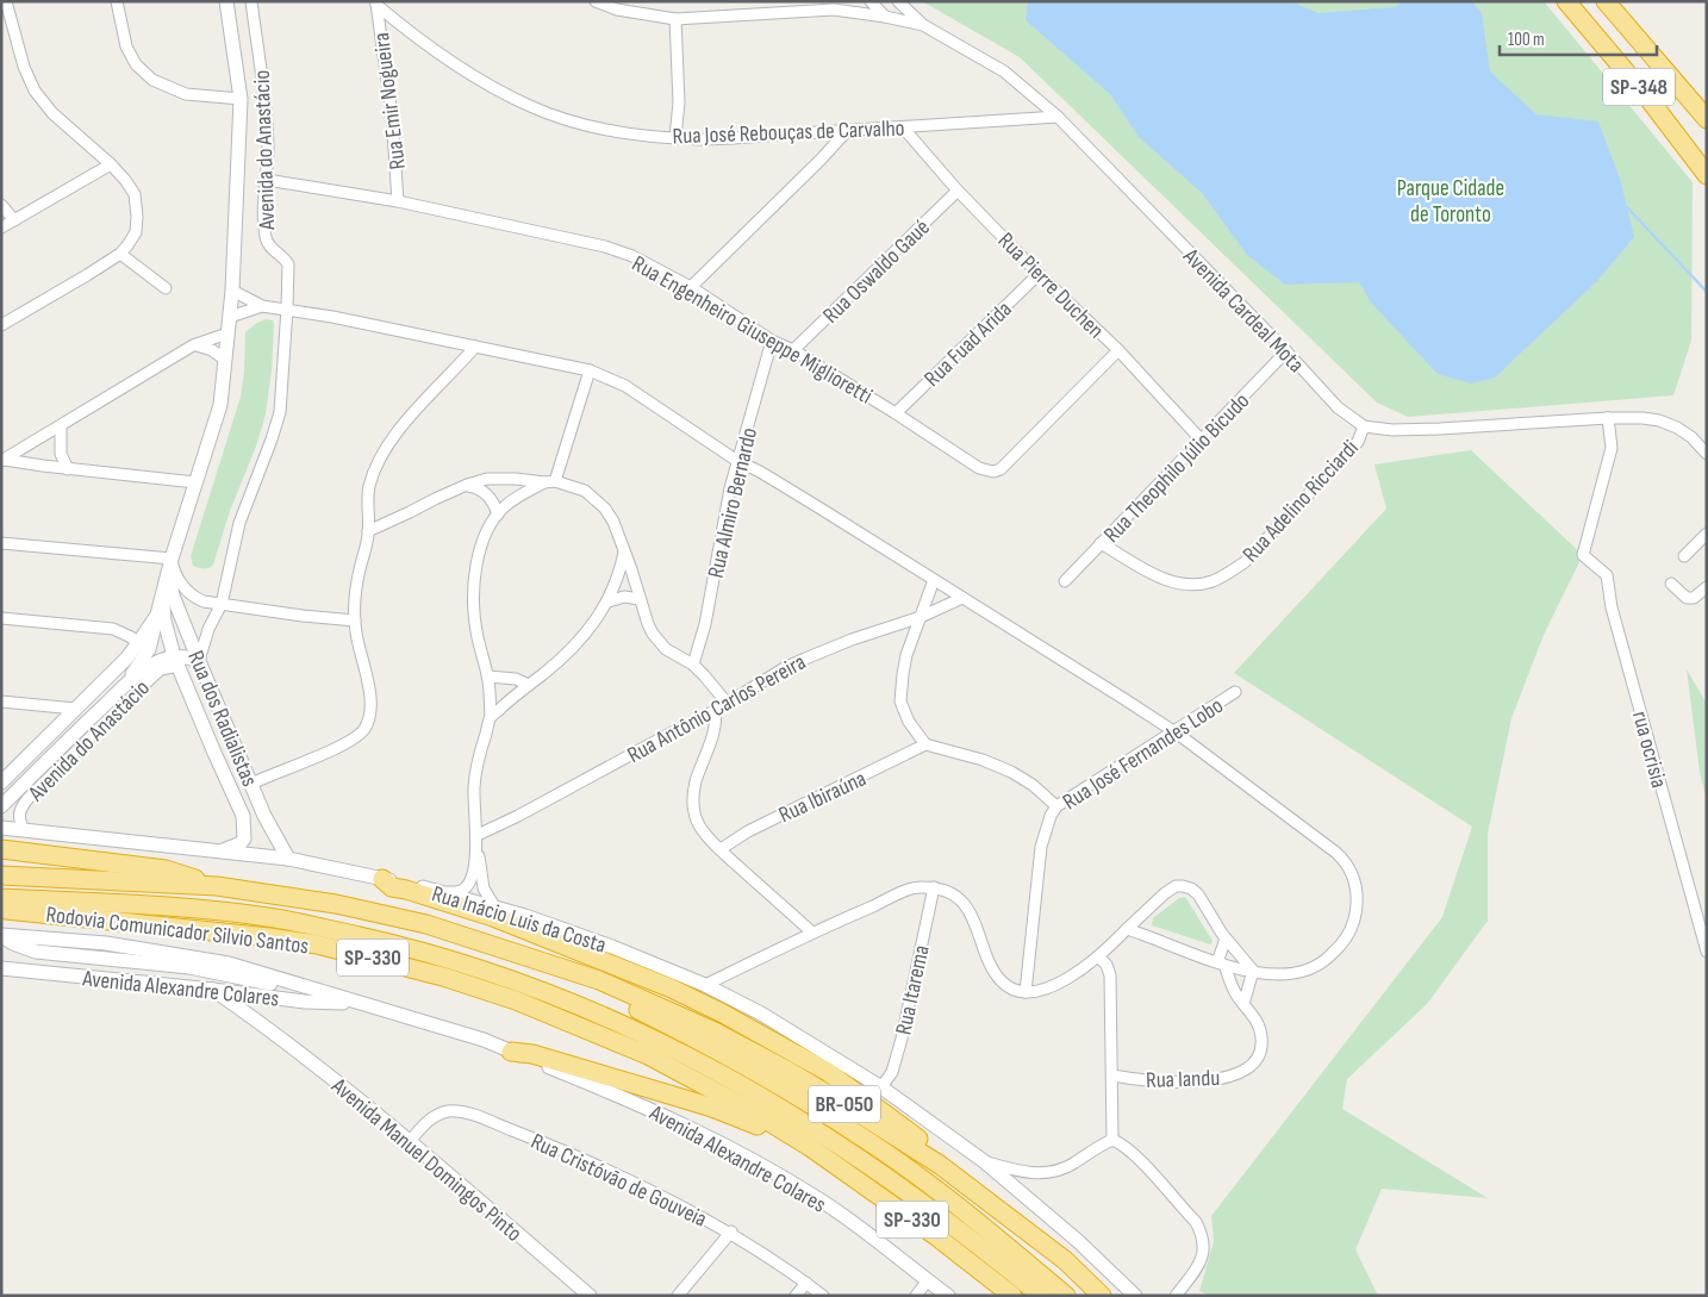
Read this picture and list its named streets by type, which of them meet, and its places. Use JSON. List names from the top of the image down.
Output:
{
  "streets": {
    "highway": [
      "SP-348",
      "Rodovia Comunicador Silvio Santos",
      "SP-330",
      "BR-050"
    ],
    "main road": [
      "Avenida do Anastácio",
      "Rua dos Radialistas",
      "Rua Inácio Luis da Costa",
      "Avenida Alexandre Colares",
      "Avenida Manuel Domingos Pinto"
    ],
    "street": [
      "Rua Emir Nogueira",
      "Rua José Rebouças de Carvalho",
      "Rua Oswaldo Gaué",
      "Rua Pierre Duchen",
      "Avenida Cardeal Mota",
      "Rua Engenheiro Giuseppe Miglioretti",
      "Rua Fuad Arida",
      "Rua Theophilo Júlio Bicudo",
      "Rua Adelino Ricciardi",
      "Rua Almiro Bernardo",
      "Rua Antônio Carlos Pereira",
      "rua ocrisia",
      "Rua José Fernandes Lobo",
      "Rua Ibiraúna",
      "Rua Itarema",
      "Rua Iandu",
      "Rua Cristóvão de Gouveia"
    ]
  },
  "crossings": [
    ["Rua Emir Nogueira", "Rua José Rebouças de Carvalho"],
    ["Rua Emir Nogueira", "Rua Engenheiro Giuseppe Miglioretti"],
    ["Rua José Rebouças de Carvalho", "Rua Pierre Duchen"],
    ["Rua José Rebouças de Carvalho", "Avenida Cardeal Mota"],
    ["Avenida do Anastácio", "Rua Engenheiro Giuseppe Miglioretti"],
    ["Avenida do Anastácio", "Rua dos Radialistas"],
    ["Avenida do Anastácio", "Rua Inácio Luis da Costa"],
    ["Rua Oswaldo Gaué", "Rua Pierre Duchen"],
    ["Rua Oswaldo Gaué", "Rua Engenheiro Giuseppe Miglioretti"],
    ["Rua Pierre Duchen", "Rua Engenheiro Giuseppe Miglioretti"],
    ["Rua Pierre Duchen", "Rua Fuad Arida"],
    ["Rua Pierre Duchen", "Rua Theophilo Júlio Bicudo"],
    ["Avenida Cardeal Mota", "Rua Theophilo Júlio Bicudo"],
    ["Avenida Cardeal Mota", "Rua Adelino Ricciardi"],
    ["Avenida Cardeal Mota", "rua ocrisia"],
    ["Rua Engenheiro Giuseppe Miglioretti", "Rua Fuad Arida"],
    ["Rua Engenheiro Giuseppe Miglioretti", "Rua Almiro Bernardo"],
    ["Rua Theophilo Júlio Bicudo", "Rua Adelino Ricciardi"],
    ["Rua dos Radialistas", "Rua Inácio Luis da Costa"],
    ["Rua Inácio Luis da Costa", "Rua Itarema"],
    ["Avenida Alexandre Colares", "Avenida Manuel Domingos Pinto"],
    ["Avenida Manuel Domingos Pinto", "Rua Cristóvão de Gouveia"]
  ],
  "parks": ["Parque Cidade de Toronto"],
  "scale_bar": "100 m"
}
